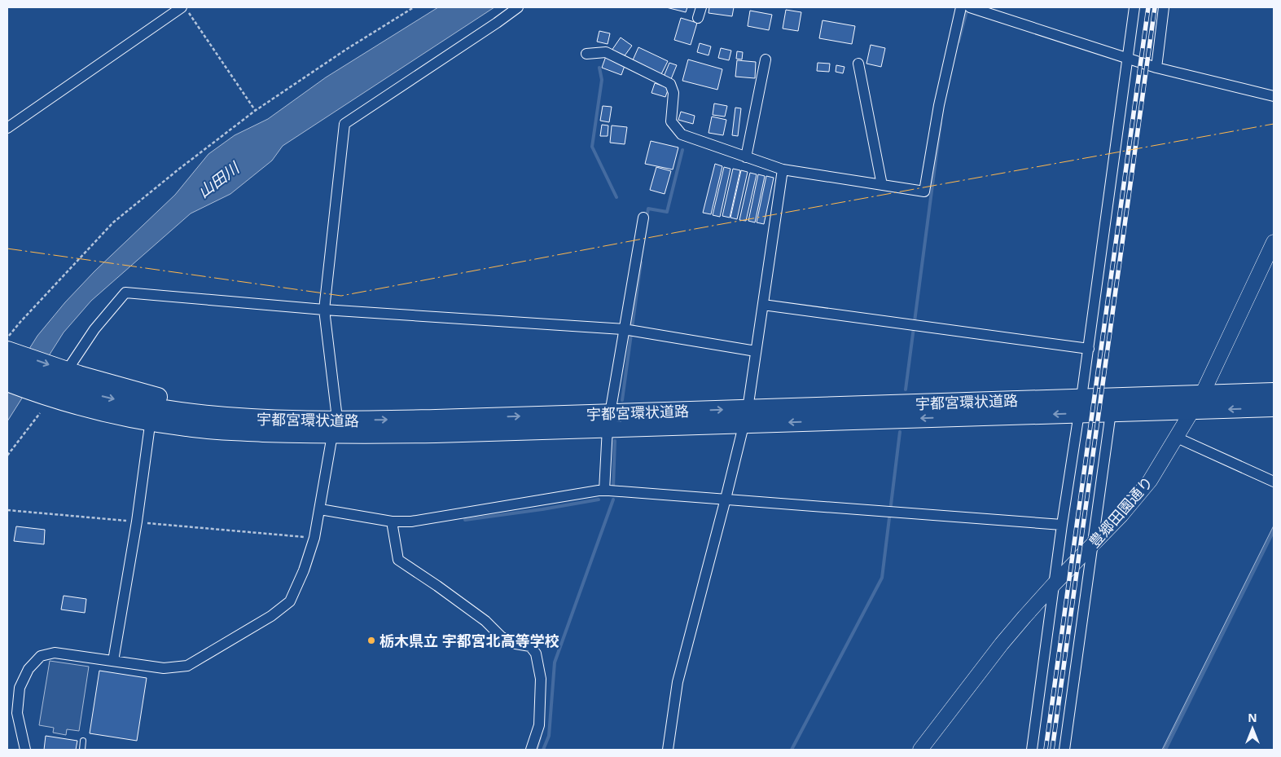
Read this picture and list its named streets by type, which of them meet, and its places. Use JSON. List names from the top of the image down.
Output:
{
  "streets": {
    "highway": ["宇都宮環状道路"],
    "street": ["豊郷田園通り"]
  },
  "crossings": [
    ["宇都宮環状道路", "豊郷田園通り"]
  ],
  "water": ["山田川"],
  "places": ["栃木県立 宇都宮北高等学校"],
  "north": "top"
}
